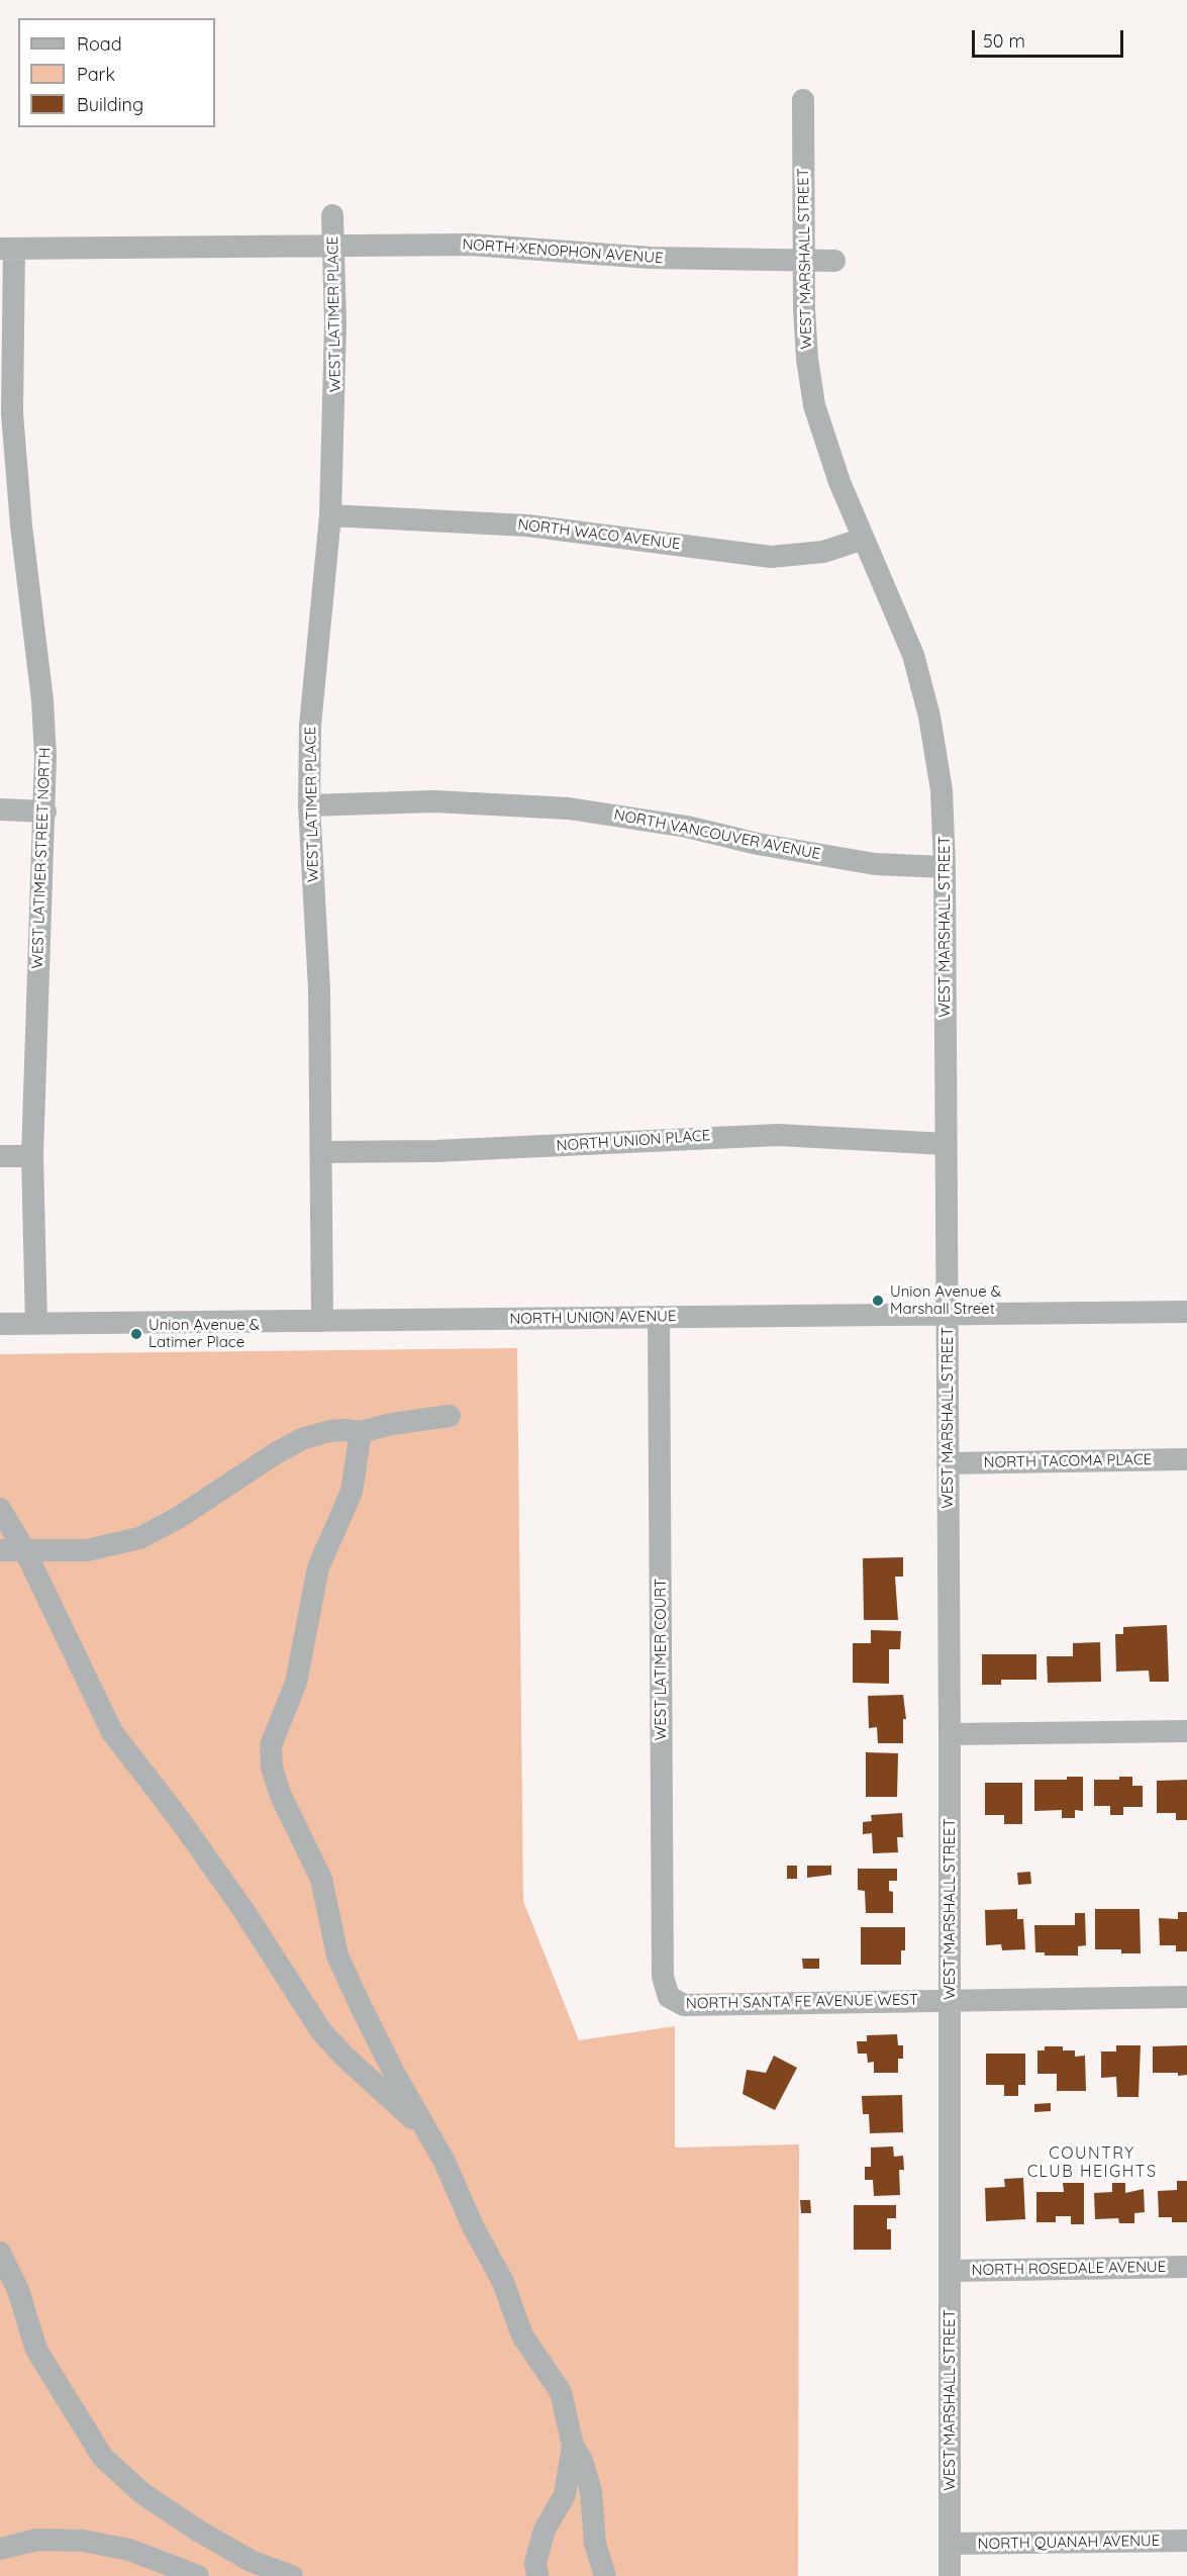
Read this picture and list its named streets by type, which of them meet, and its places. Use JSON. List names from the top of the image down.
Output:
{
  "streets": {
    "street": [
      "NORTH XENOPHON AVENUE",
      "WEST MARSHALL STREET",
      "WEST LATIMER PLACE",
      "NORTH WACO AVENUE",
      "NORTH VANCOUVER AVENUE",
      "WEST LATIMER STREET NORTH",
      "NORTH UNION PLACE",
      "NORTH UNION AVENUE",
      "NORTH TACOMA PLACE",
      "WEST LATIMER COURT",
      "NORTH SANTA FE AVENUE WEST",
      "NORTH ROSEDALE AVENUE",
      "NORTH QUANAH AVENUE"
    ]
  },
  "crossings": [
    ["NORTH XENOPHON AVENUE", "WEST MARSHALL STREET"],
    ["NORTH XENOPHON AVENUE", "WEST LATIMER PLACE"],
    ["NORTH XENOPHON AVENUE", "WEST LATIMER STREET NORTH"],
    ["WEST MARSHALL STREET", "NORTH WACO AVENUE"],
    ["WEST MARSHALL STREET", "NORTH VANCOUVER AVENUE"],
    ["WEST MARSHALL STREET", "NORTH UNION PLACE"],
    ["WEST MARSHALL STREET", "NORTH UNION AVENUE"],
    ["WEST MARSHALL STREET", "NORTH TACOMA PLACE"],
    ["WEST MARSHALL STREET", "NORTH SANTA FE AVENUE WEST"],
    ["WEST MARSHALL STREET", "NORTH ROSEDALE AVENUE"],
    ["WEST MARSHALL STREET", "NORTH QUANAH AVENUE"],
    ["WEST LATIMER PLACE", "NORTH WACO AVENUE"],
    ["WEST LATIMER PLACE", "NORTH VANCOUVER AVENUE"],
    ["WEST LATIMER PLACE", "NORTH UNION PLACE"],
    ["WEST LATIMER PLACE", "NORTH UNION AVENUE"],
    ["WEST LATIMER STREET NORTH", "NORTH UNION AVENUE"],
    ["NORTH UNION AVENUE", "WEST LATIMER COURT"],
    ["WEST LATIMER COURT", "NORTH SANTA FE AVENUE WEST"]
  ],
  "districts": ["COUNTRY CLUB HEIGHTS"],
  "places": ["Union Avenue & Marshall Street", "Union Avenue & Latimer Place"],
  "legend": ["Road", "Park", "Building"],
  "scale_bar": "50 m"
}
